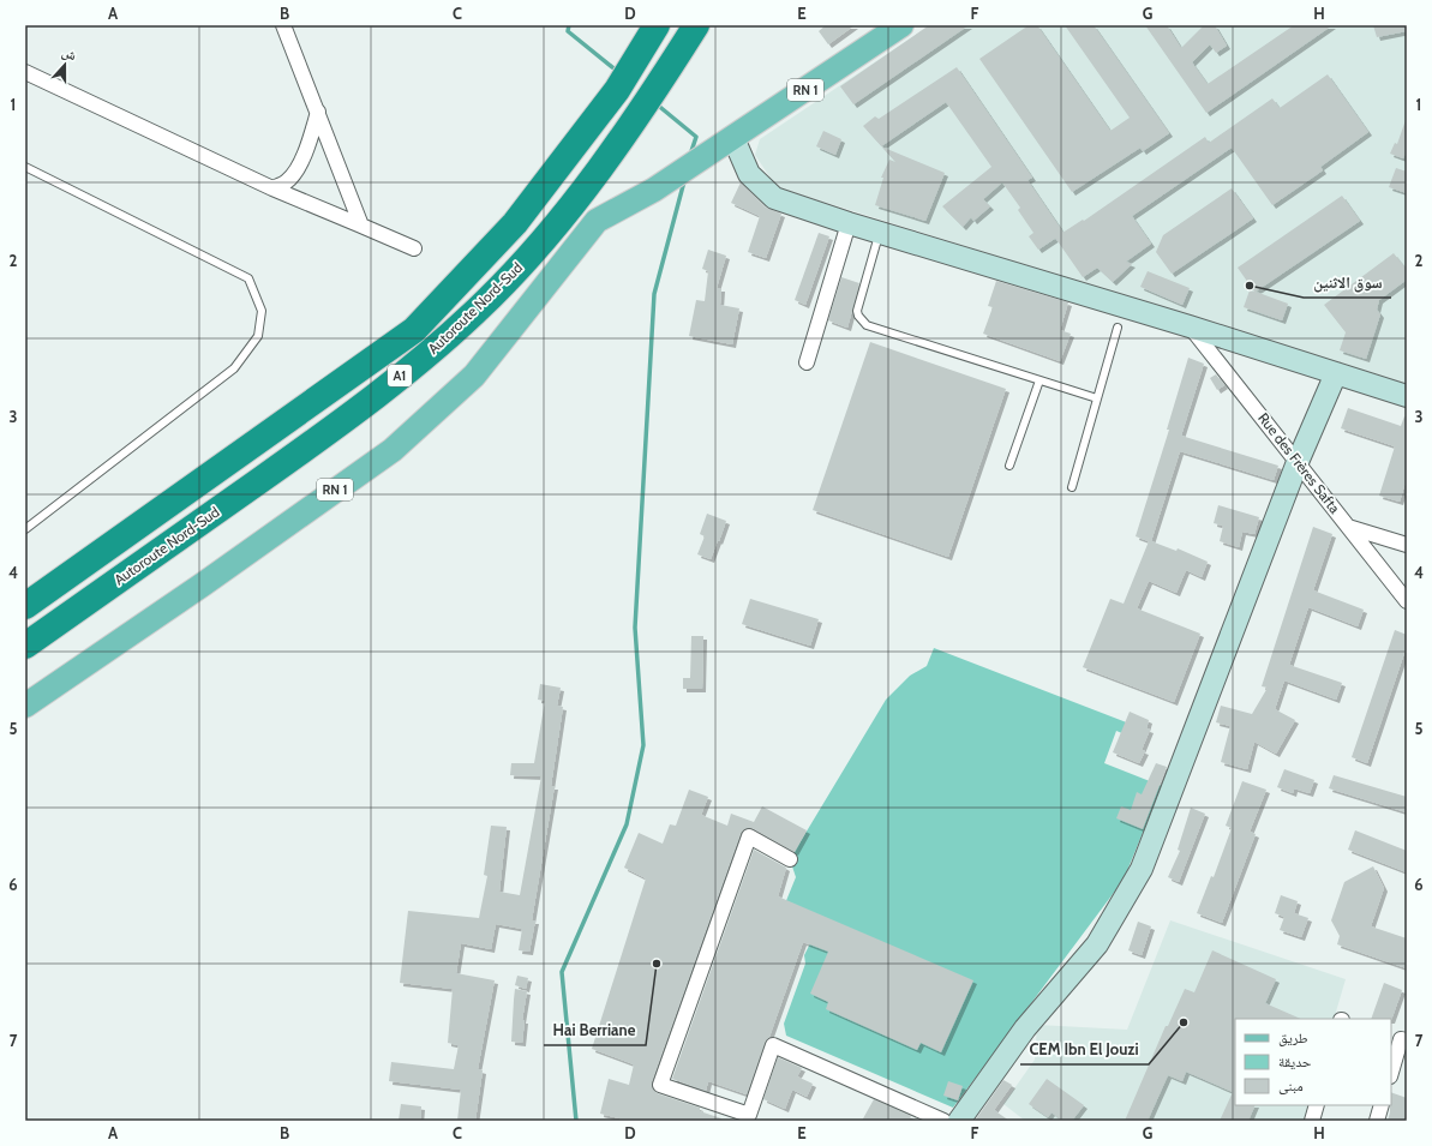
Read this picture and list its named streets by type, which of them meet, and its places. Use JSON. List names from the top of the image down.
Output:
{
  "streets": {
    "highway": ["Autoroute Nord-Sud", "A1"],
    "main road": ["RN 1"],
    "street": ["Rue des Frères Safta"]
  },
  "places": ["ﺳﻮق اﻻﺛﻨﻴﻦ", "Hai Berriane", "CEM Ibn El Jouzi"],
  "legend": ["طريق", "حديقة", "مبنى"],
  "north": "top",
  "grid": {
    "columns": [
      "A",
      "B",
      "C",
      "D",
      "E",
      "F",
      "G",
      "H"
    ],
    "rows": [
      "1",
      "2",
      "3",
      "4",
      "5",
      "6",
      "7"
    ]
  }
}
